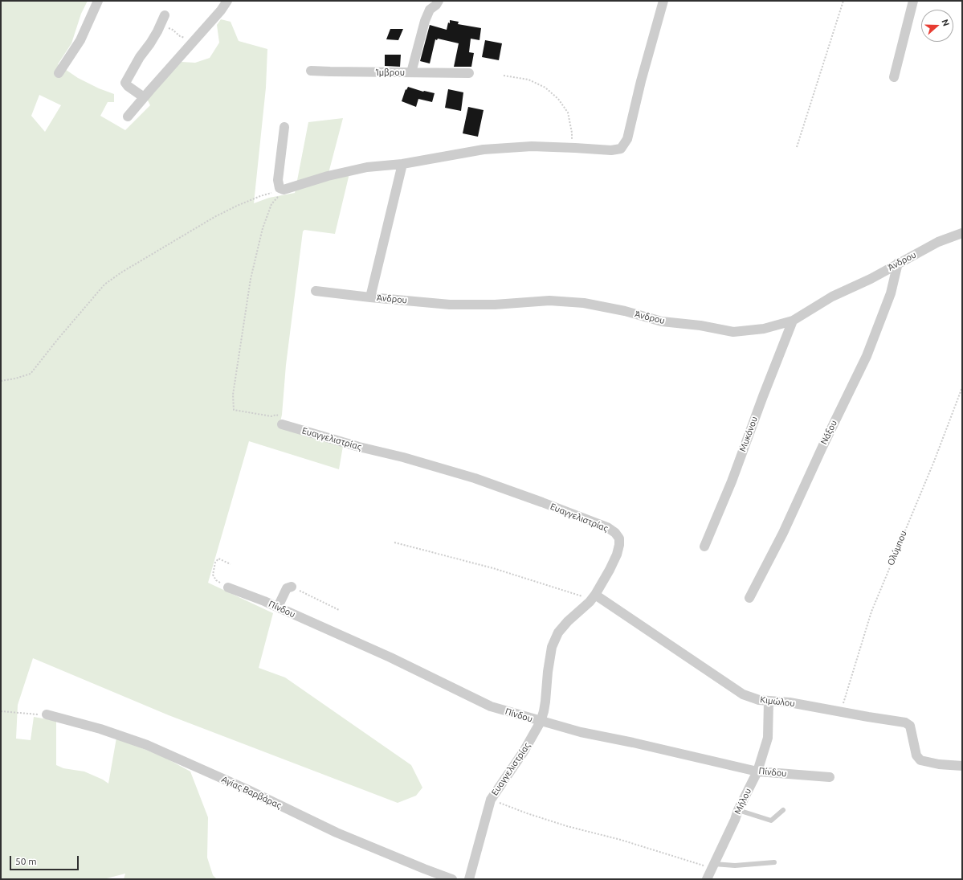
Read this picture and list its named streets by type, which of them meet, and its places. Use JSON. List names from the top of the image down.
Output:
{
  "streets": {
    "street": [
      "Ίμβρου",
      "Άνδρου",
      "Νάξου",
      "Μυκόνου",
      "Ευαγγελιστρίας",
      "Πίνδου",
      "Κιμώλου",
      "Αγίας Βαρβάρας",
      "Μήλου"
    ],
    "path": ["Ολύμπου"]
  },
  "crossings": [
    ["Άνδρου", "Νάξου"],
    ["Άνδρου", "Μυκόνου"],
    ["Ευαγγελιστρίας", "Πίνδου"],
    ["Ευαγγελιστρίας", "Κιμώλου"],
    ["Ολύμπου", "Κιμώλου"],
    ["Πίνδου", "Μήλου"],
    ["Κιμώλου", "Μήλου"]
  ],
  "scale_bar": "50 m",
  "north": "right"
}
